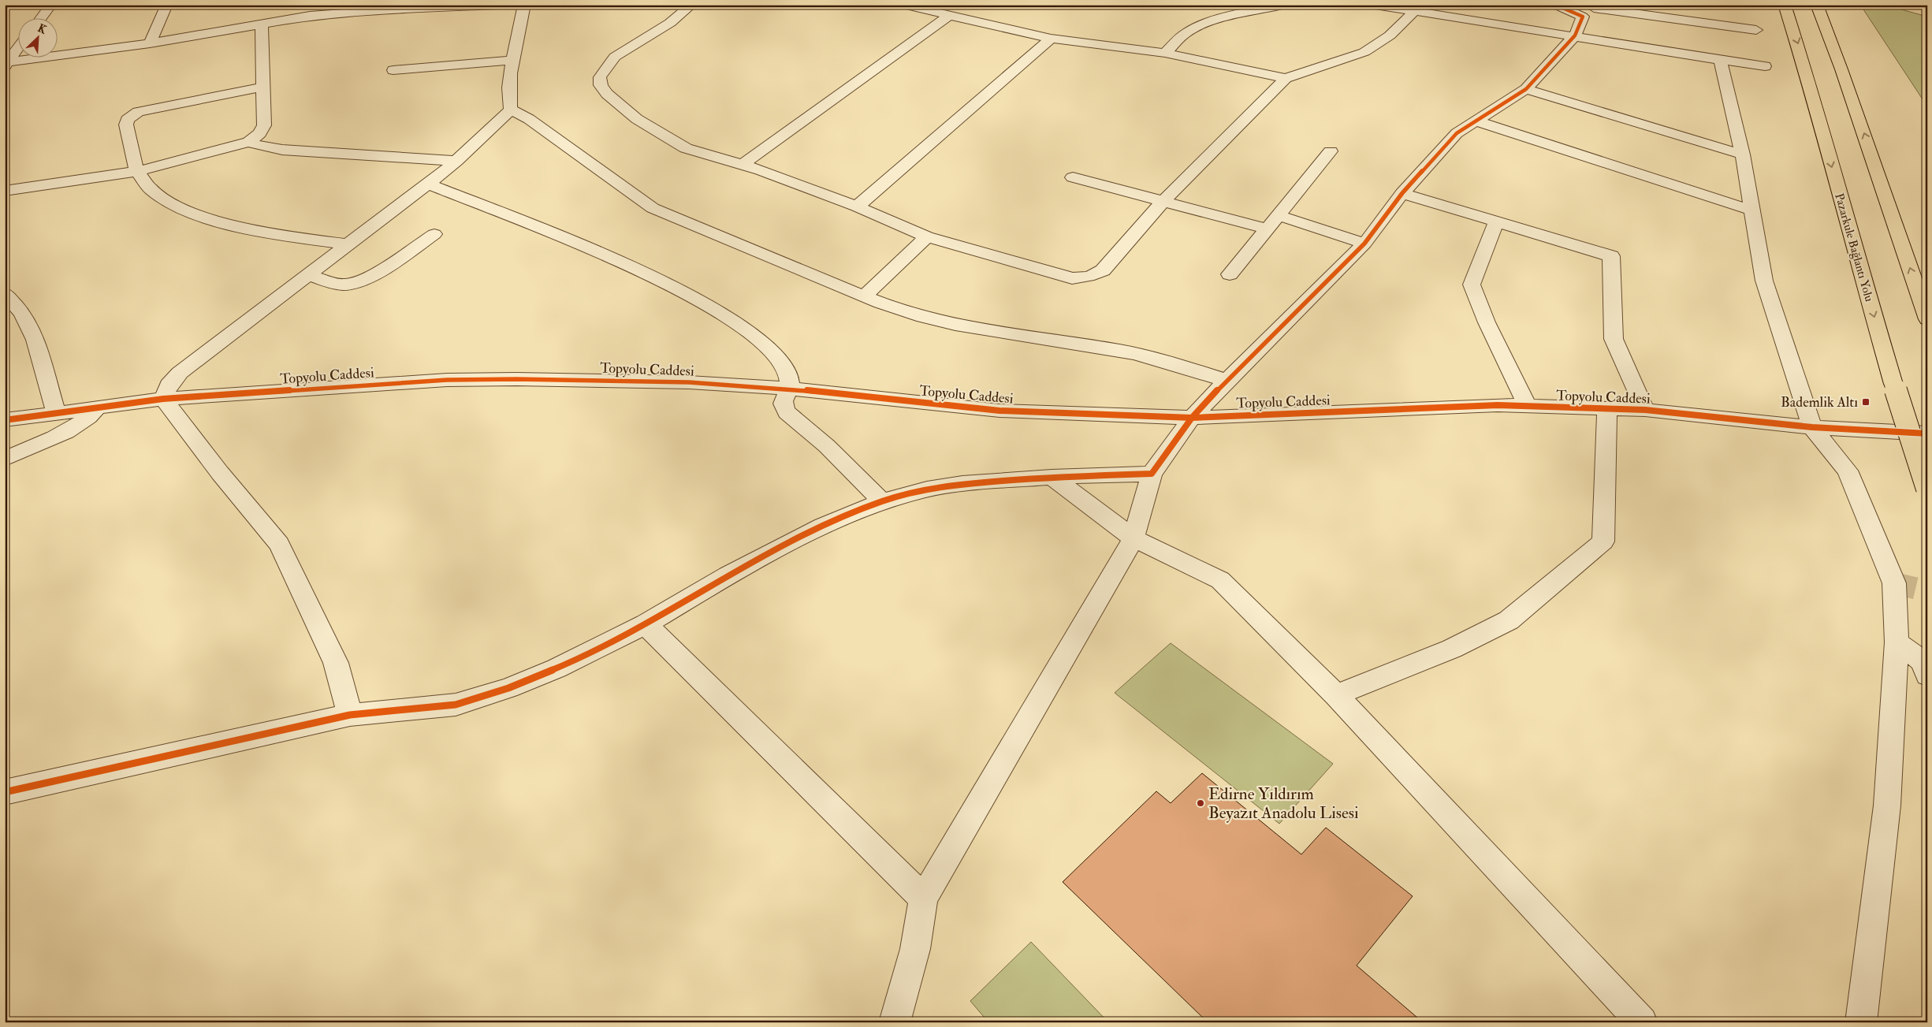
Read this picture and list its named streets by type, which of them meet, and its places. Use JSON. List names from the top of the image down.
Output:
{
  "streets": {
    "main road": ["Pazarkule Bağlantı Yolu"],
    "street": ["Topyolu Caddesi"]
  },
  "places": {
    "transit": ["Bademlik Altı"],
    "other": ["Edirne Yıldırım Beyazıt Anadolu Lisesi"]
  },
  "north": "top right"
}
